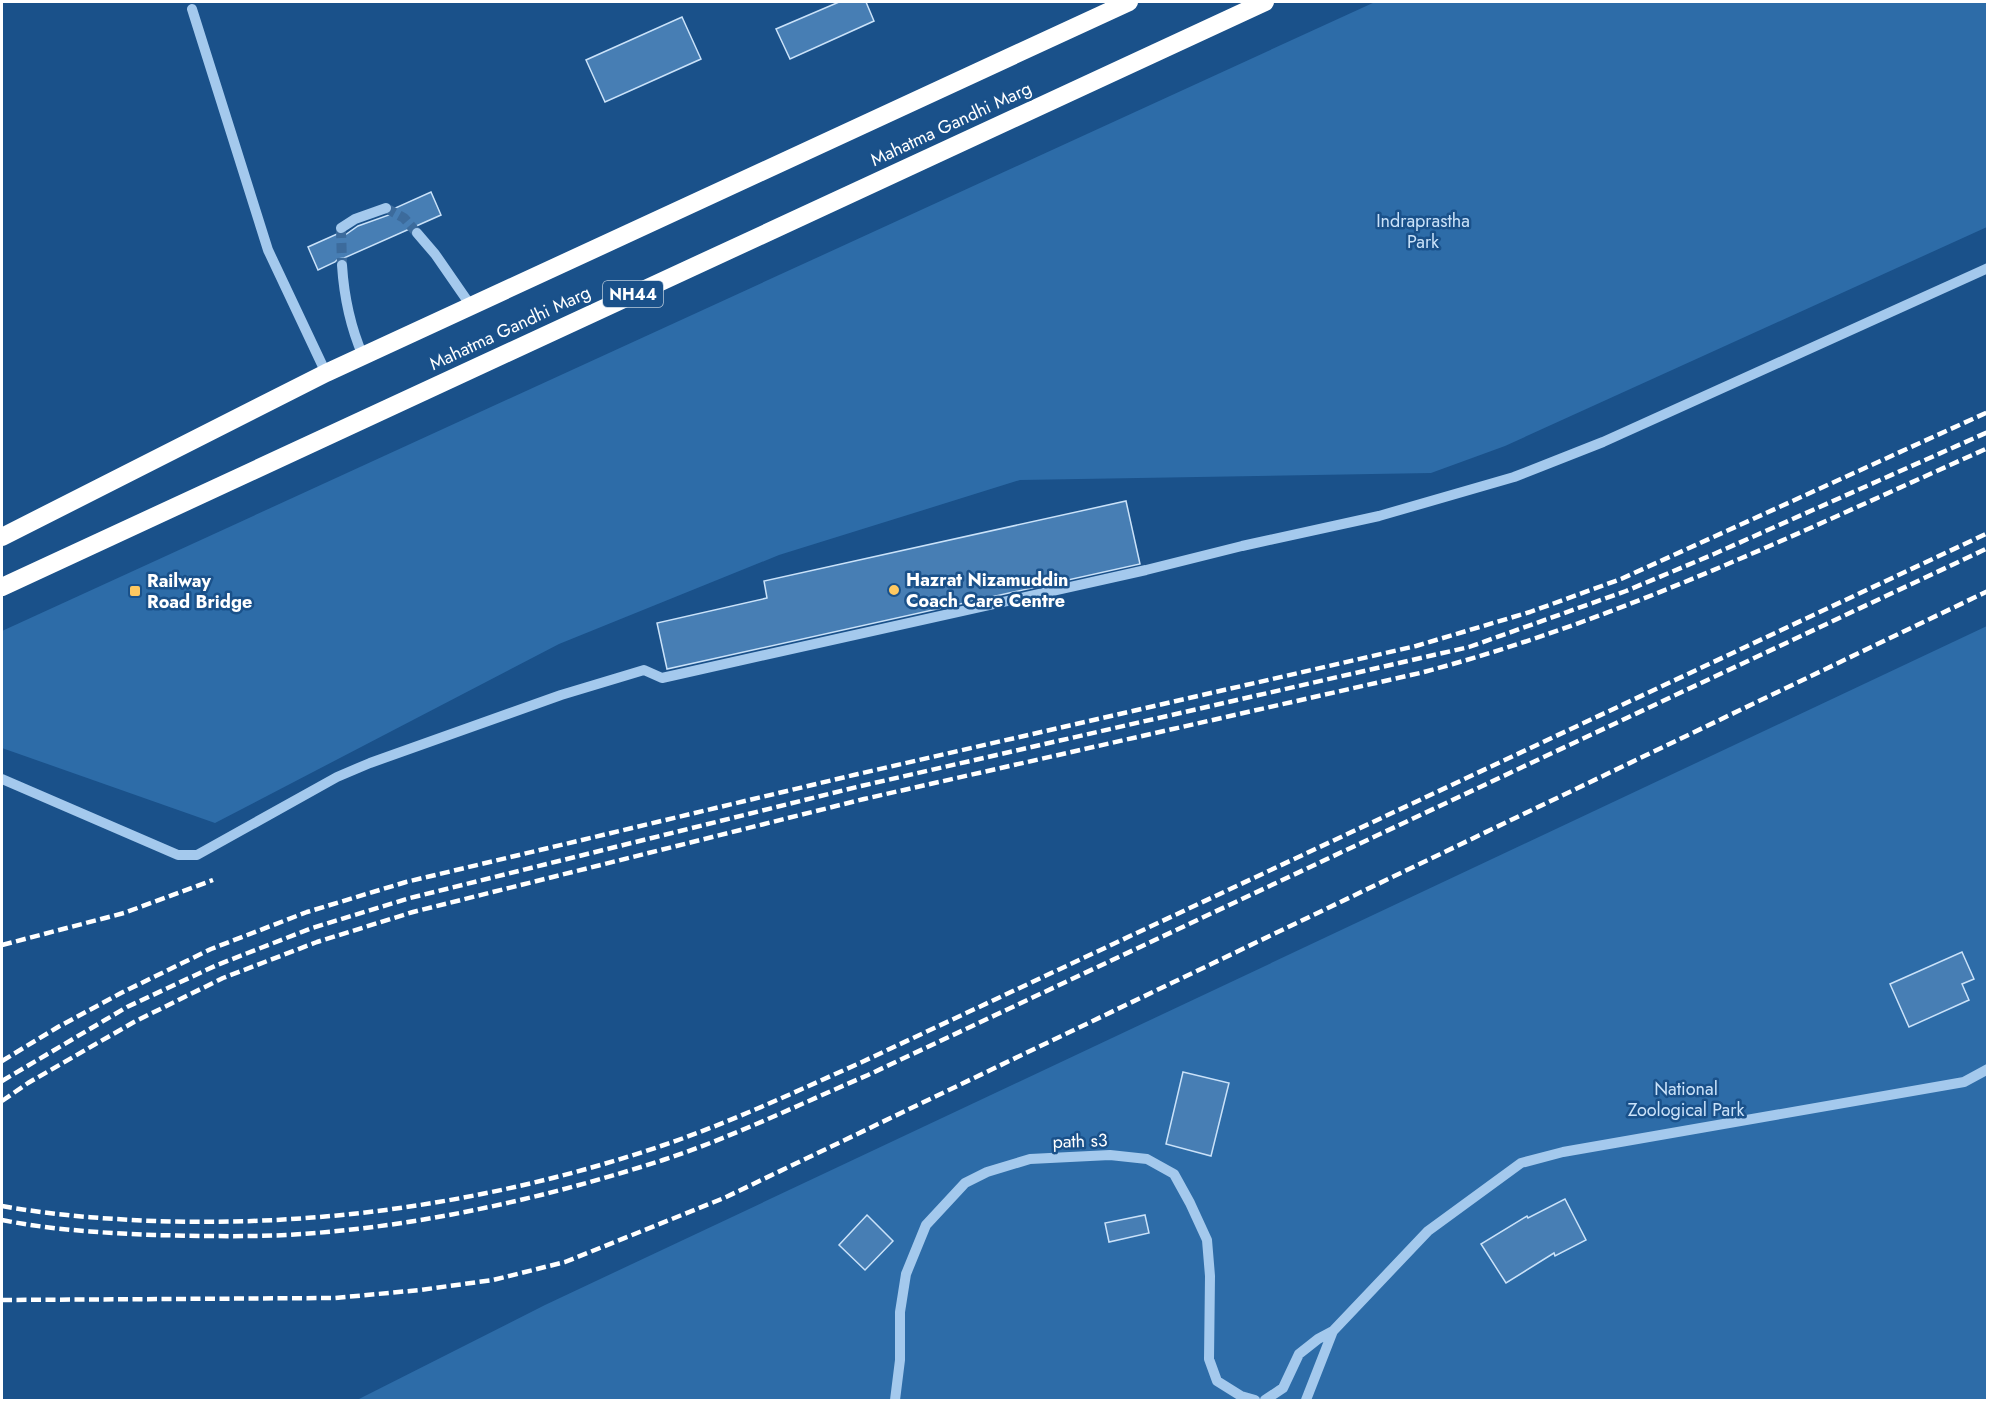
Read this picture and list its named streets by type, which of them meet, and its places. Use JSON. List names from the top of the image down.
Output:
{
  "streets": {
    "highway": ["Mahatma Gandhi Marg", "NH44"],
    "street": ["path s3"]
  },
  "parks": ["Indraprastha Park", "National Zoological Park"],
  "places": {
    "other": ["Hazrat Nizamuddin Coach Care Centre"],
    "transit": ["Railway Road Bridge"]
  }
}
